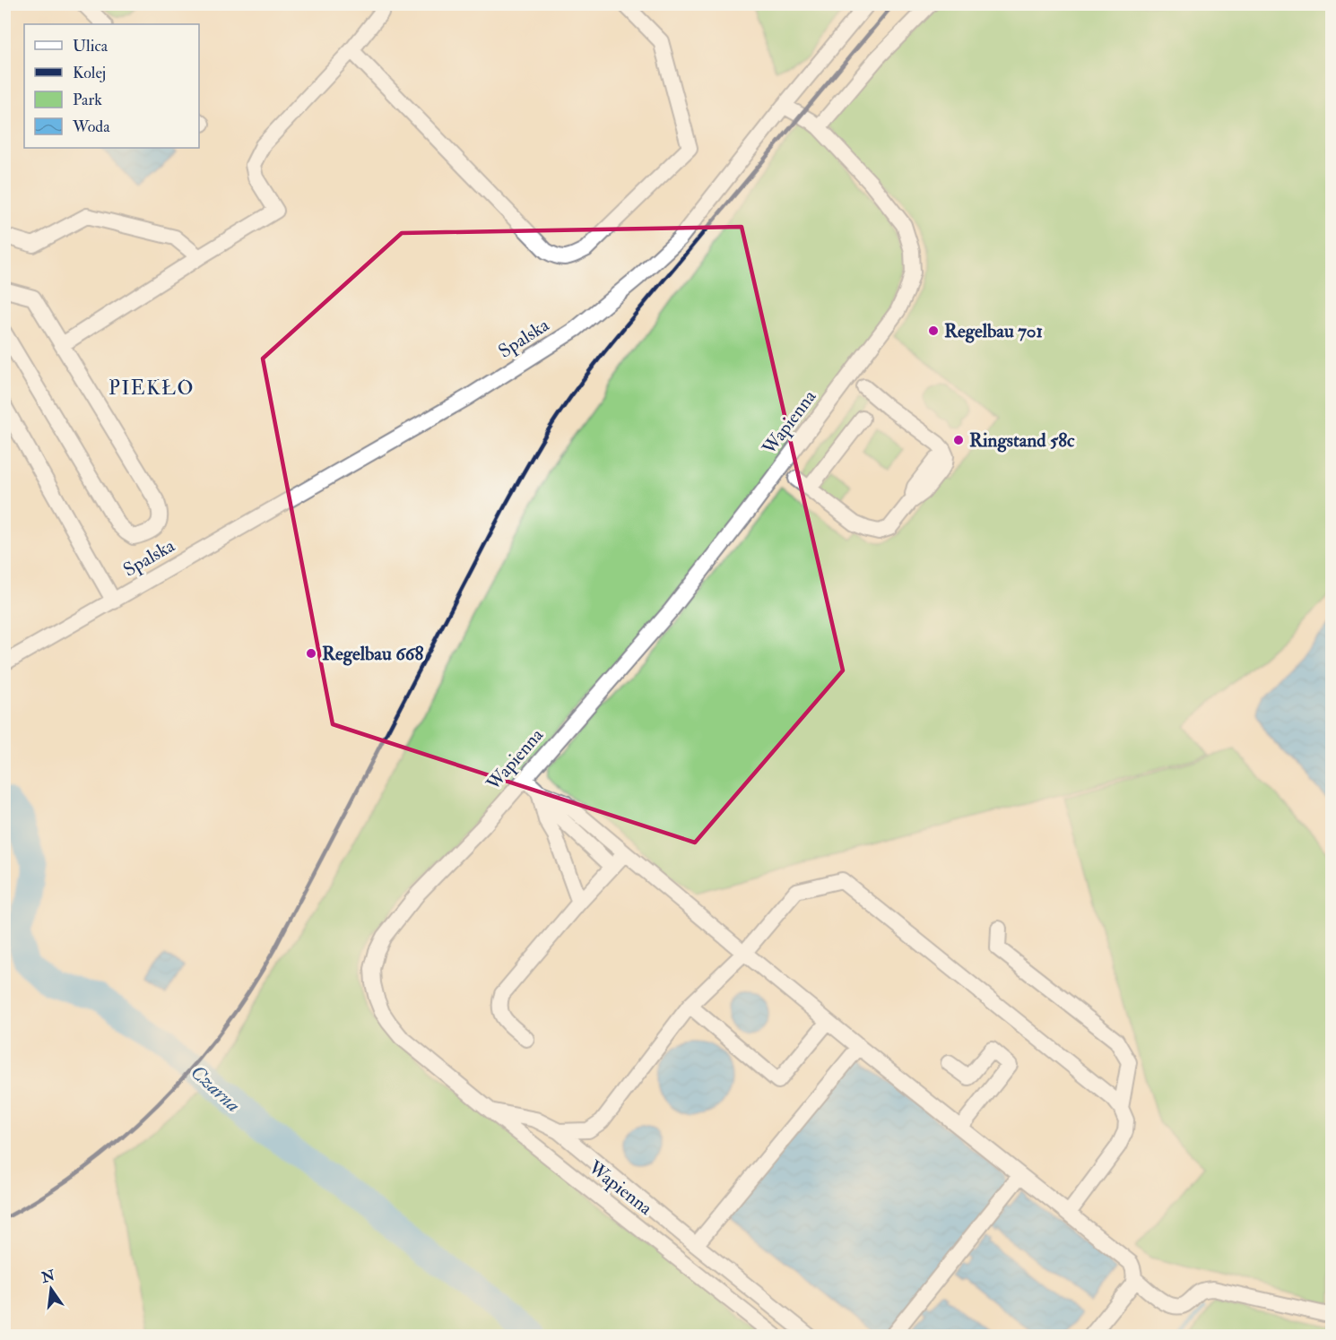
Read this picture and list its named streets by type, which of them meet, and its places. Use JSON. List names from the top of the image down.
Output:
{
  "streets": {
    "street": ["Spalska", "Wapienna"]
  },
  "crossings": [
    ["Spalska", "Wapienna"]
  ],
  "districts": ["PIEKŁO"],
  "water": ["Czarna"],
  "places": ["Regelbau 701", "Ringstand 58c", "Regelbau 668"],
  "legend": [
    "Ulica",
    "Kolej",
    "Park",
    "Woda"
  ],
  "north": "top"
}
